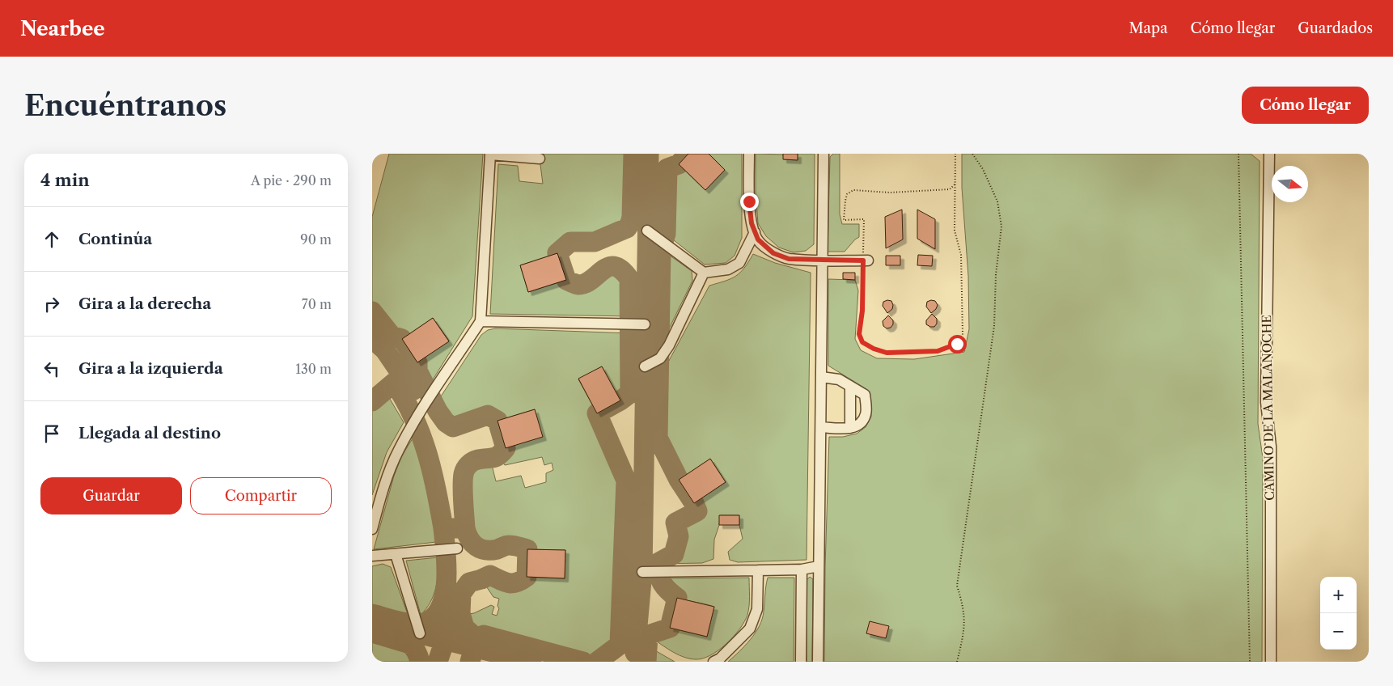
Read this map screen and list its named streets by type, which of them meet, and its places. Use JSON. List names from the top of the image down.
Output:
{
  "north": "right",
  "page": {
    "header": "Nearbee",
    "nav": ["Mapa", "Cómo llegar", "Guardados"],
    "buttons": [
      "Cómo llegar",
      ["Guardar", "Compartir"]
    ],
    "title": "Encuéntranos",
    "heading": ["4 min", "A pie · 290 m"],
    "list": [
      ["Continúa", "90 m"],
      ["Gira a la derecha", "70 m"],
      ["Gira a la izquierda", "130 m"],
      "Llegada al destino"
    ],
    "map_buttons": ["+", "−"]
  }
}
